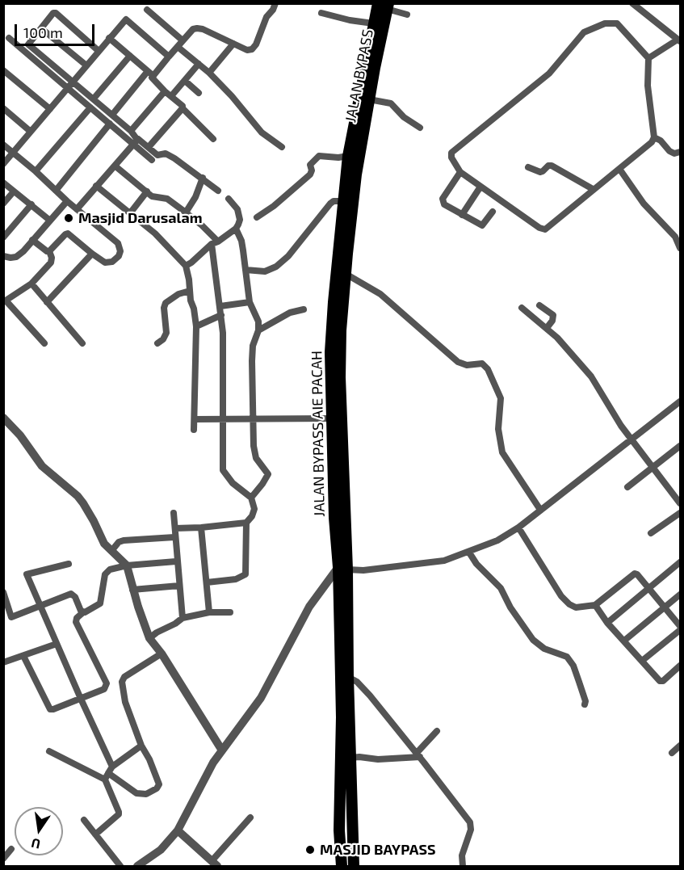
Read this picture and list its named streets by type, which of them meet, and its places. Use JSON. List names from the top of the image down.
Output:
{
  "streets": {
    "highway": ["JALAN BYPASS", "JALAN BYPASS AIE PACAH"]
  },
  "crossings": [
    ["JALAN BYPASS", "JALAN BYPASS AIE PACAH"]
  ],
  "places": ["Masjid Darusalam", "MASJID BAYPASS"],
  "scale_bar": "100 m",
  "north": "bottom"
}
